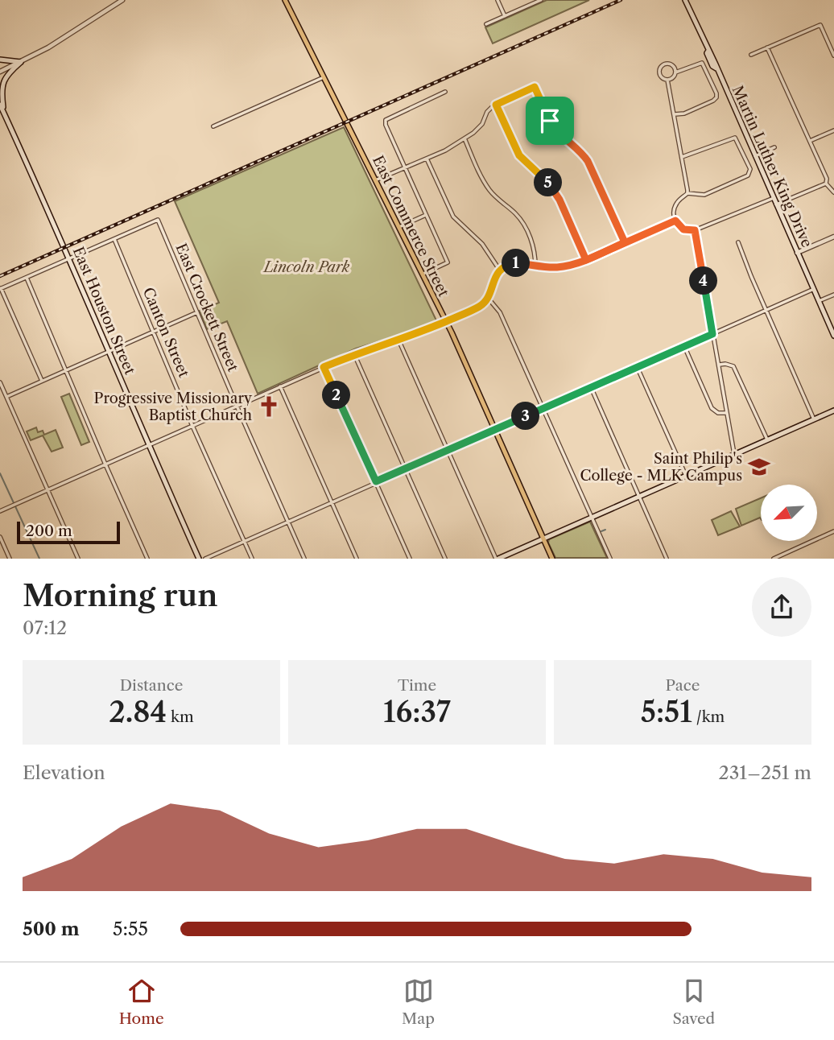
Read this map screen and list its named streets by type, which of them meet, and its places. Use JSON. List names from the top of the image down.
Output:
{
  "streets": {
    "main road": ["Martin Luther King Drive", "East Commerce Street", "East Houston Street"],
    "street": ["East Crockett Street", "Canton Street"]
  },
  "crossings": [
    ["East Crockett Street", "Canton Street"]
  ],
  "parks": ["Lincoln Park"],
  "places": {
    "church": ["Progressive Missionary Baptist Church"],
    "school or university": ["Saint Philip's College - MLK Campus"]
  },
  "scale_bar": "200 m",
  "north": "bottom left",
  "page": {
    "pins": [
      "5",
      "1",
      "4",
      "2",
      "3"
    ],
    "scale": "200 m",
    "heading": ["Morning run", "07:12"],
    "stats": [
      ["Distance", "2.84 km"],
      ["Time", "16:37"],
      ["Pace", "5:51 /km"]
    ],
    "chart": ["Elevation", "231–251 m"],
    "list": [
      {
        "name": "500 m",
        "note": "5:55"
      }
    ],
    "tabs": ["Home", "Map", "Saved"]
  }
}
